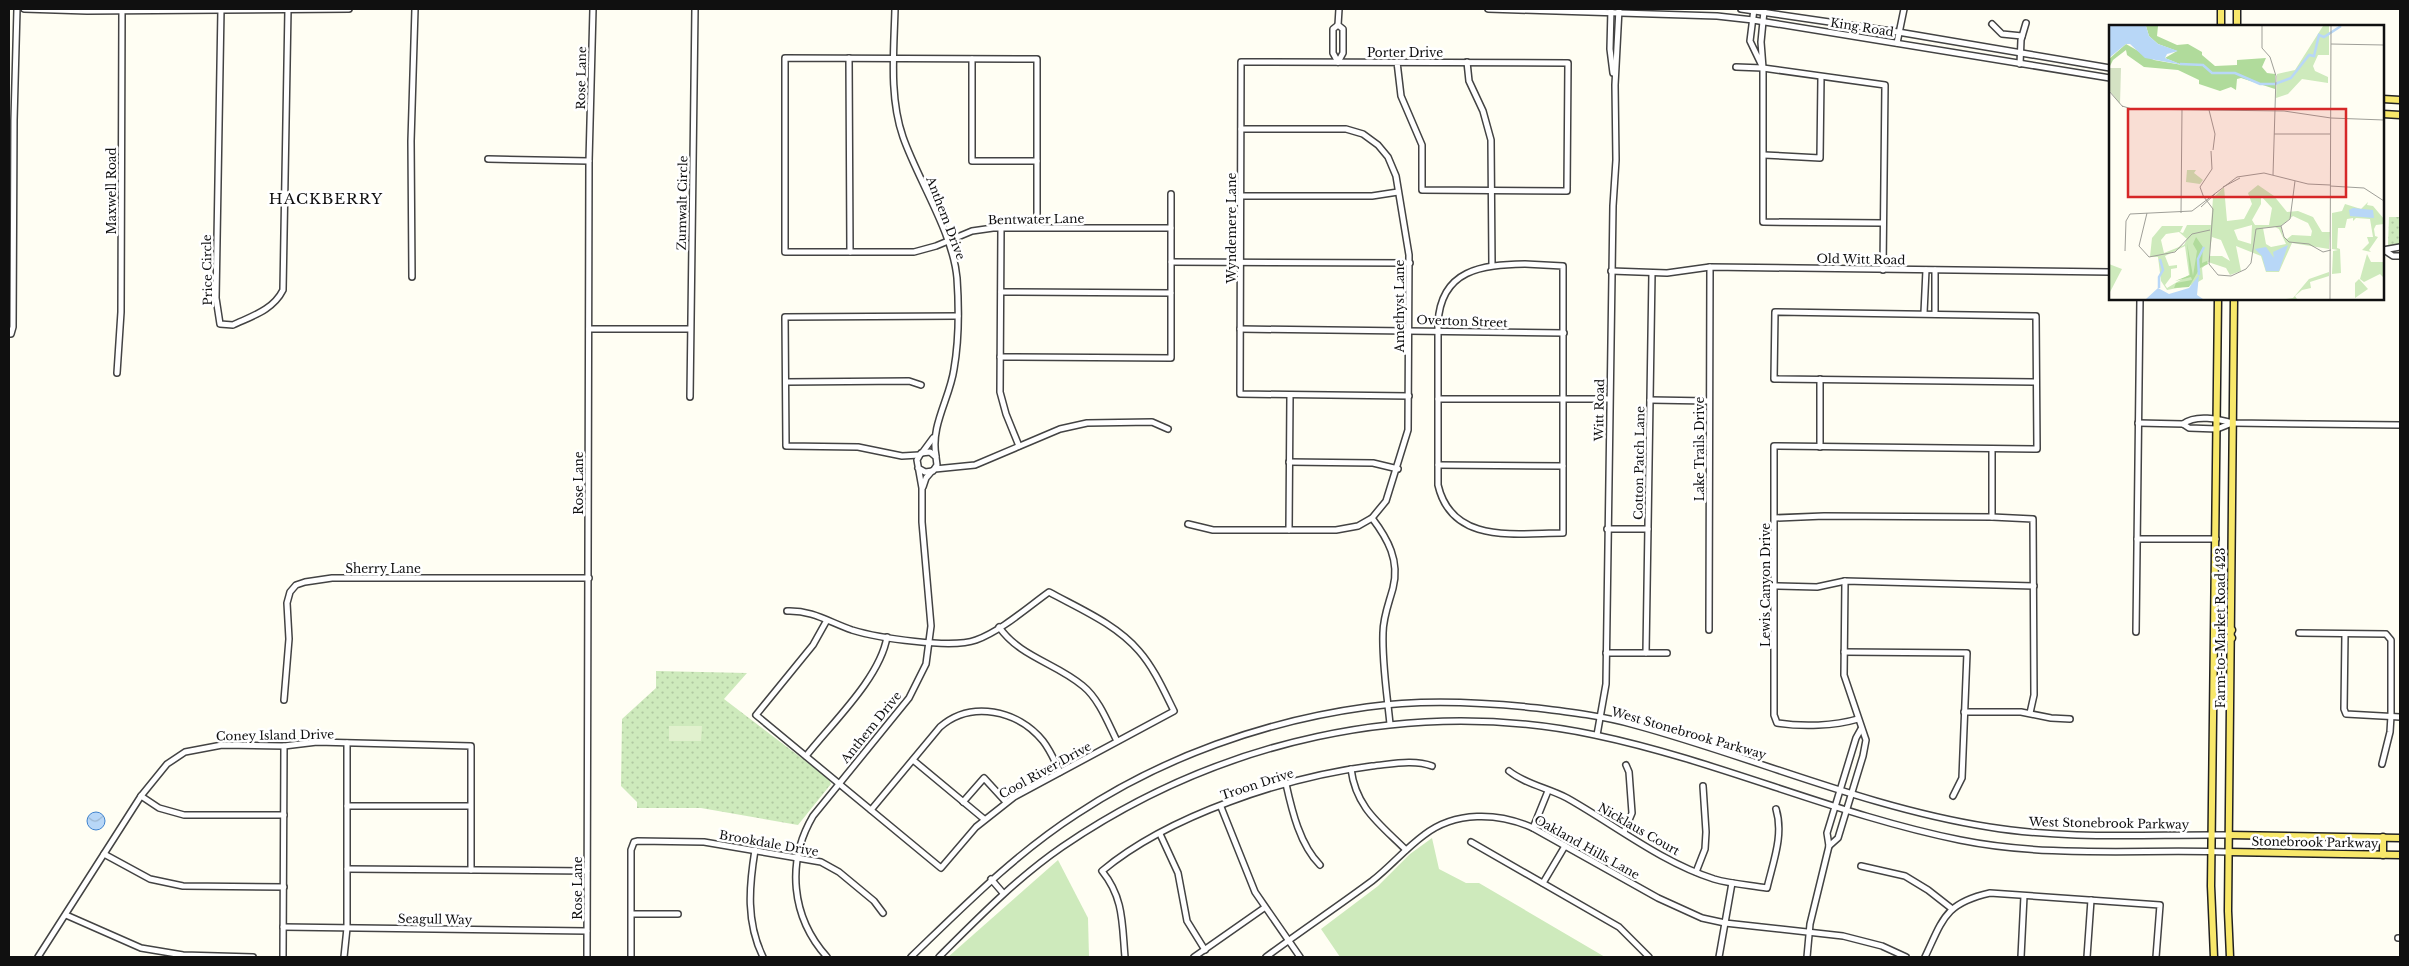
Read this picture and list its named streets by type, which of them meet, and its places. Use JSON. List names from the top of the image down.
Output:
{
  "streets": {
    "main road": ["Farm-to-Market Road 423", "Stonebrook Parkway"],
    "street": [
      "King Road",
      "Porter Drive",
      "Rose Lane",
      "Maxwell Road",
      "Zumwalt Circle",
      "Anthem Drive",
      "Bentwater Lane",
      "Wyndemere Lane",
      "Old Witt Road",
      "Price Circle",
      "Amethyst Lane",
      "Overton Street",
      "Witt Road",
      "Lake Trails Drive",
      "Cotton Patch Lane",
      "Sherry Lane",
      "Lewis Canyon Drive",
      "West Stonebrook Parkway",
      "Coney Island Drive",
      "Cool River Drive",
      "Troon Drive",
      "Nicklaus Court",
      "Brookdale Drive",
      "Oakland Hills Lane",
      "Seagull Way"
    ]
  },
  "crossings": [
    ["King Road", "Witt Road"],
    ["Porter Drive", "Wyndemere Lane"],
    ["Rose Lane", "Sherry Lane"],
    ["Rose Lane", "Seagull Way"],
    ["Anthem Drive", "Bentwater Lane"],
    ["Anthem Drive", "Brookdale Drive"],
    ["Wyndemere Lane", "Amethyst Lane"],
    ["Wyndemere Lane", "Overton Street"],
    ["Old Witt Road", "Witt Road"],
    ["Old Witt Road", "Lake Trails Drive"],
    ["Old Witt Road", "Cotton Patch Lane"],
    ["Amethyst Lane", "Overton Street"],
    ["Witt Road", "West Stonebrook Parkway"],
    ["Farm-to-Market Road 423", "West Stonebrook Parkway"],
    ["Farm-to-Market Road 423", "Stonebrook Parkway"],
    ["West Stonebrook Parkway", "Stonebrook Parkway"]
  ],
  "districts": ["HACKBERRY"]
}
